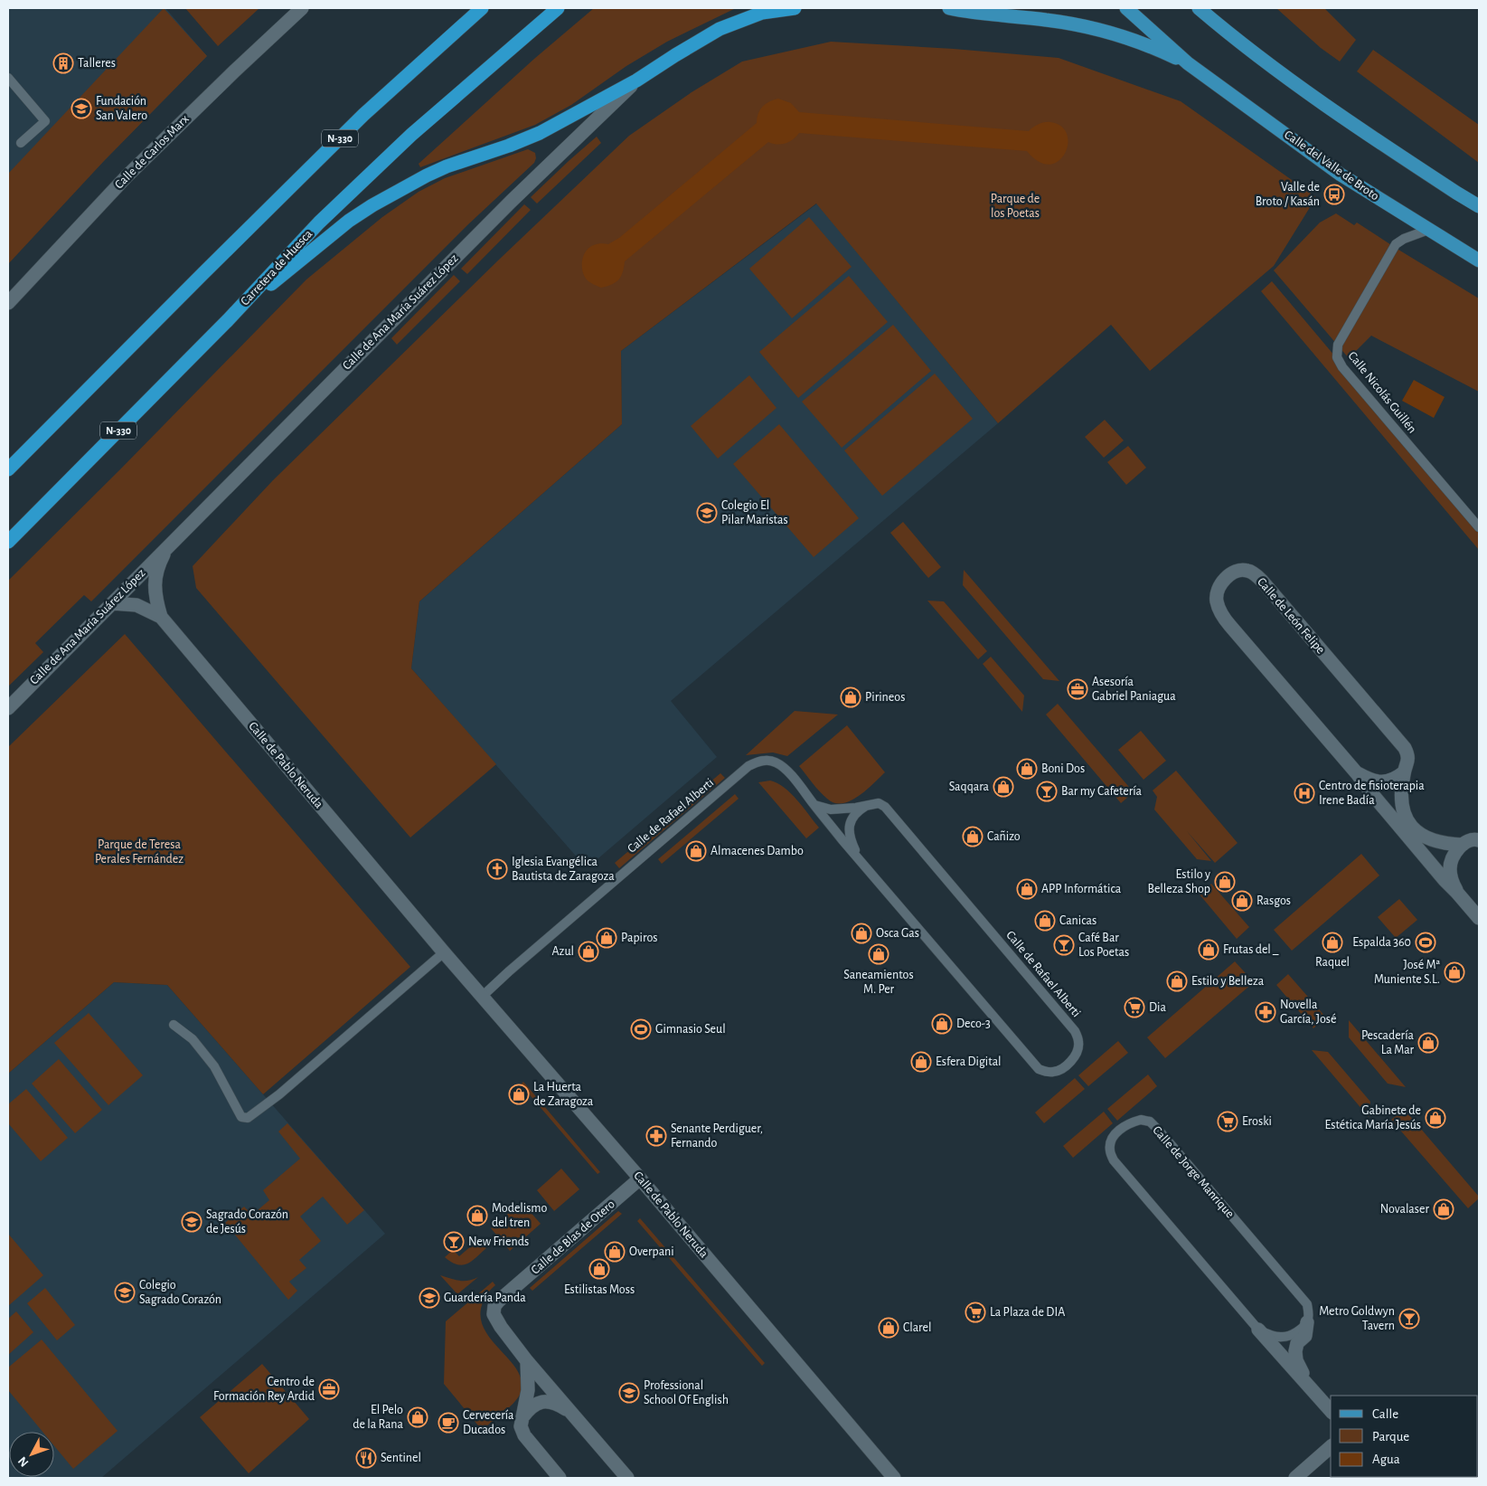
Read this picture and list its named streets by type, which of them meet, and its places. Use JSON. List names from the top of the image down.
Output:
{
  "streets": {
    "highway": ["N-330", "Carretera de Huesca"],
    "main road": ["Calle del Valle de Broto"],
    "street": [
      "Calle de Carlos Marx",
      "Calle de Ana María Suárez López",
      "Calle de León Felipe",
      "Calle de Pablo Neruda",
      "Calle de Blas de Otero"
    ],
    "lane": ["Calle Nicolás Guillén", "Calle de Rafael Alberti", "Calle de Jorge Manrique"]
  },
  "crossings": [
    ["Calle del Valle de Broto", "Calle Nicolás Guillén"],
    ["Calle de Ana María Suárez López", "Calle de Pablo Neruda"],
    ["Calle de Pablo Neruda", "Calle de Rafael Alberti"],
    ["Calle de Pablo Neruda", "Calle de Blas de Otero"]
  ],
  "parks": ["Parque de los Poetas", "Parque de Teresa Perales Fernández"],
  "places": {
    "building": ["Talleres"],
    "school or university": [
      "Fundación San Valero",
      "Colegio El Pilar Maristas",
      "Sagrado Corazón de Jesús",
      "Colegio Sagrado Corazón",
      "Guardería Panda",
      "Professional School Of English"
    ],
    "bus stop": ["Valle de Broto / Kasán"],
    "office": ["Asesoría Gabriel Paniagua", "Centro de Formación Rey Ardid"],
    "shop": [
      "Pirineos",
      "Boni Dos",
      "Saqqara",
      "Cañizo",
      "Almacenes Dambo",
      "Estilo y Belleza Shop",
      "APP Informática",
      "Rasgos",
      "Canicas",
      "Osca Gas",
      "Papiros",
      "Raquel",
      "Frutas del _",
      "Azul",
      "Saneamientos M. Per",
      "José Mª Muniente S.L.",
      "Estilo y Belleza",
      "Deco-3",
      "Pescadería La Mar",
      "Esfera Digital",
      "La Huerta de Zaragoza",
      "Gabinete de Estética María Jesús",
      "Novalaser",
      "Modelismo del tren",
      "Overpani",
      "Estilistas Moss",
      "Clarel",
      "El Pelo de la Rana"
    ],
    "bar": [
      "Bar my Cafetería",
      "Café Bar Los Poetas",
      "New Friends",
      "Metro Goldwyn Tavern"
    ],
    "hospital": ["Centro de fisioterapia Irene Badía"],
    "church": ["Iglesia Evangélica Bautista de Zaragoza"],
    "sports": ["Espalda 360", "Gimnasio Seul"],
    "supermarket": ["Dia", "Eroski", "La Plaza de DIA"],
    "pharmacy": ["Novella García, José", "Senante Perdiguer, Fernando"],
    "cafe": ["Cervecería Ducados"],
    "restaurant": ["Sentinel"]
  },
  "legend": ["Calle", "Parque", "Agua"],
  "north": "bottom left"
}
